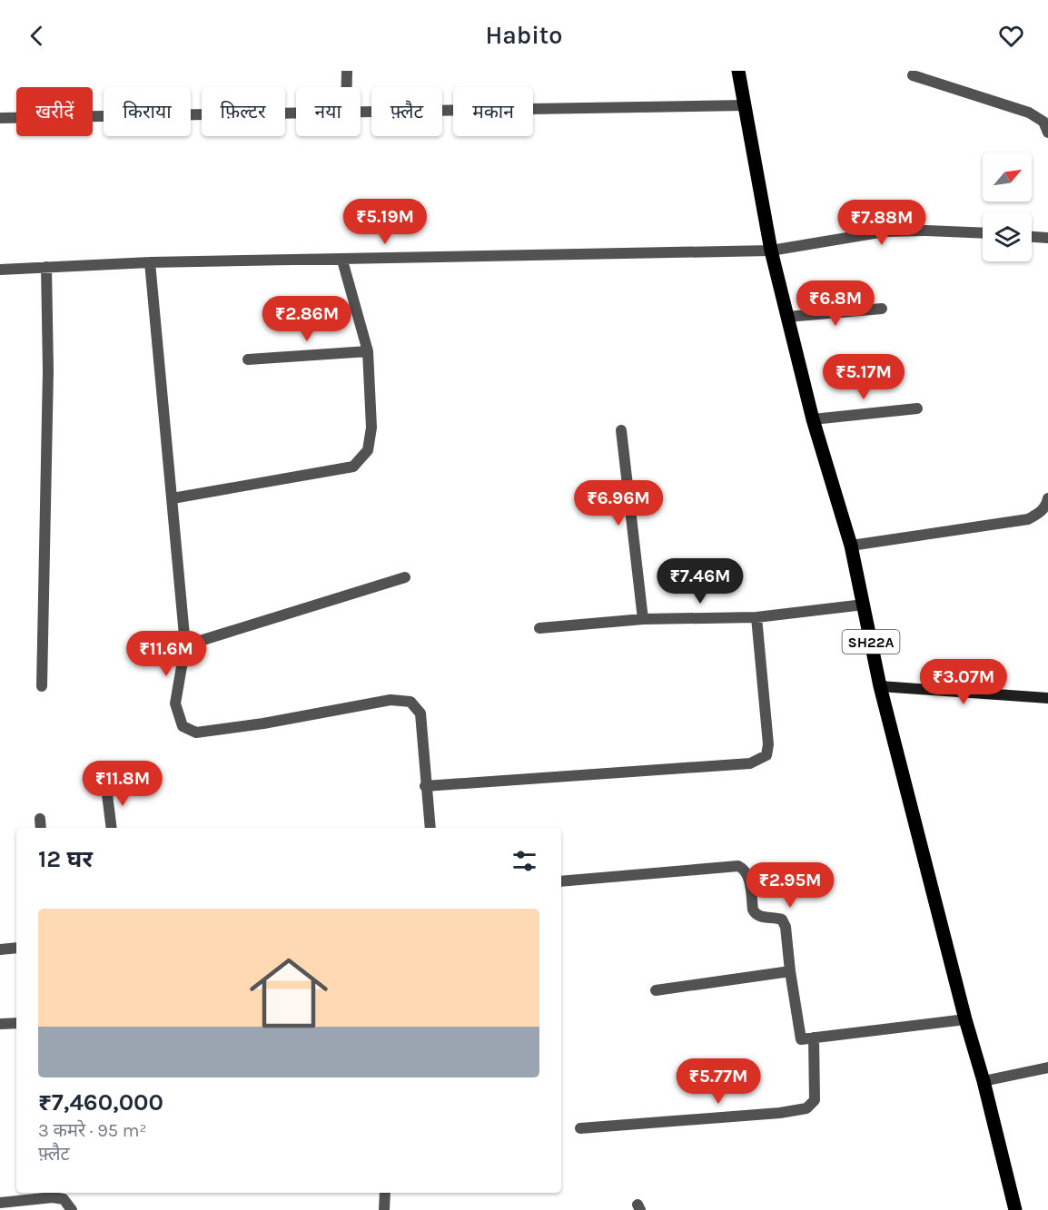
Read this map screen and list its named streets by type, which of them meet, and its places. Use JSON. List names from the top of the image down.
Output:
{
  "streets": {
    "main road": ["SH22A"]
  },
  "north": "top right",
  "page": {
    "header": "Habito",
    "chip": [
      "खरीदें",
      "किराया",
      "फ़िल्टर",
      "नया",
      "फ़्लैट",
      "मकान"
    ],
    "price": [
      "₹5.19M",
      "₹7.88M",
      "₹6.8M",
      "₹2.86M",
      "₹5.17M",
      "₹6.96M",
      "₹7.46M",
      "₹11.6M",
      "₹3.07M",
      "₹11.8M",
      "₹2.95M",
      "₹5.77M"
    ],
    "heading": "12 घर",
    "list": [
      {
        "name": "₹7,460,000",
        "note": "3 कमरे · 95 m² · फ़्लैट"
      }
    ]
  }
}
